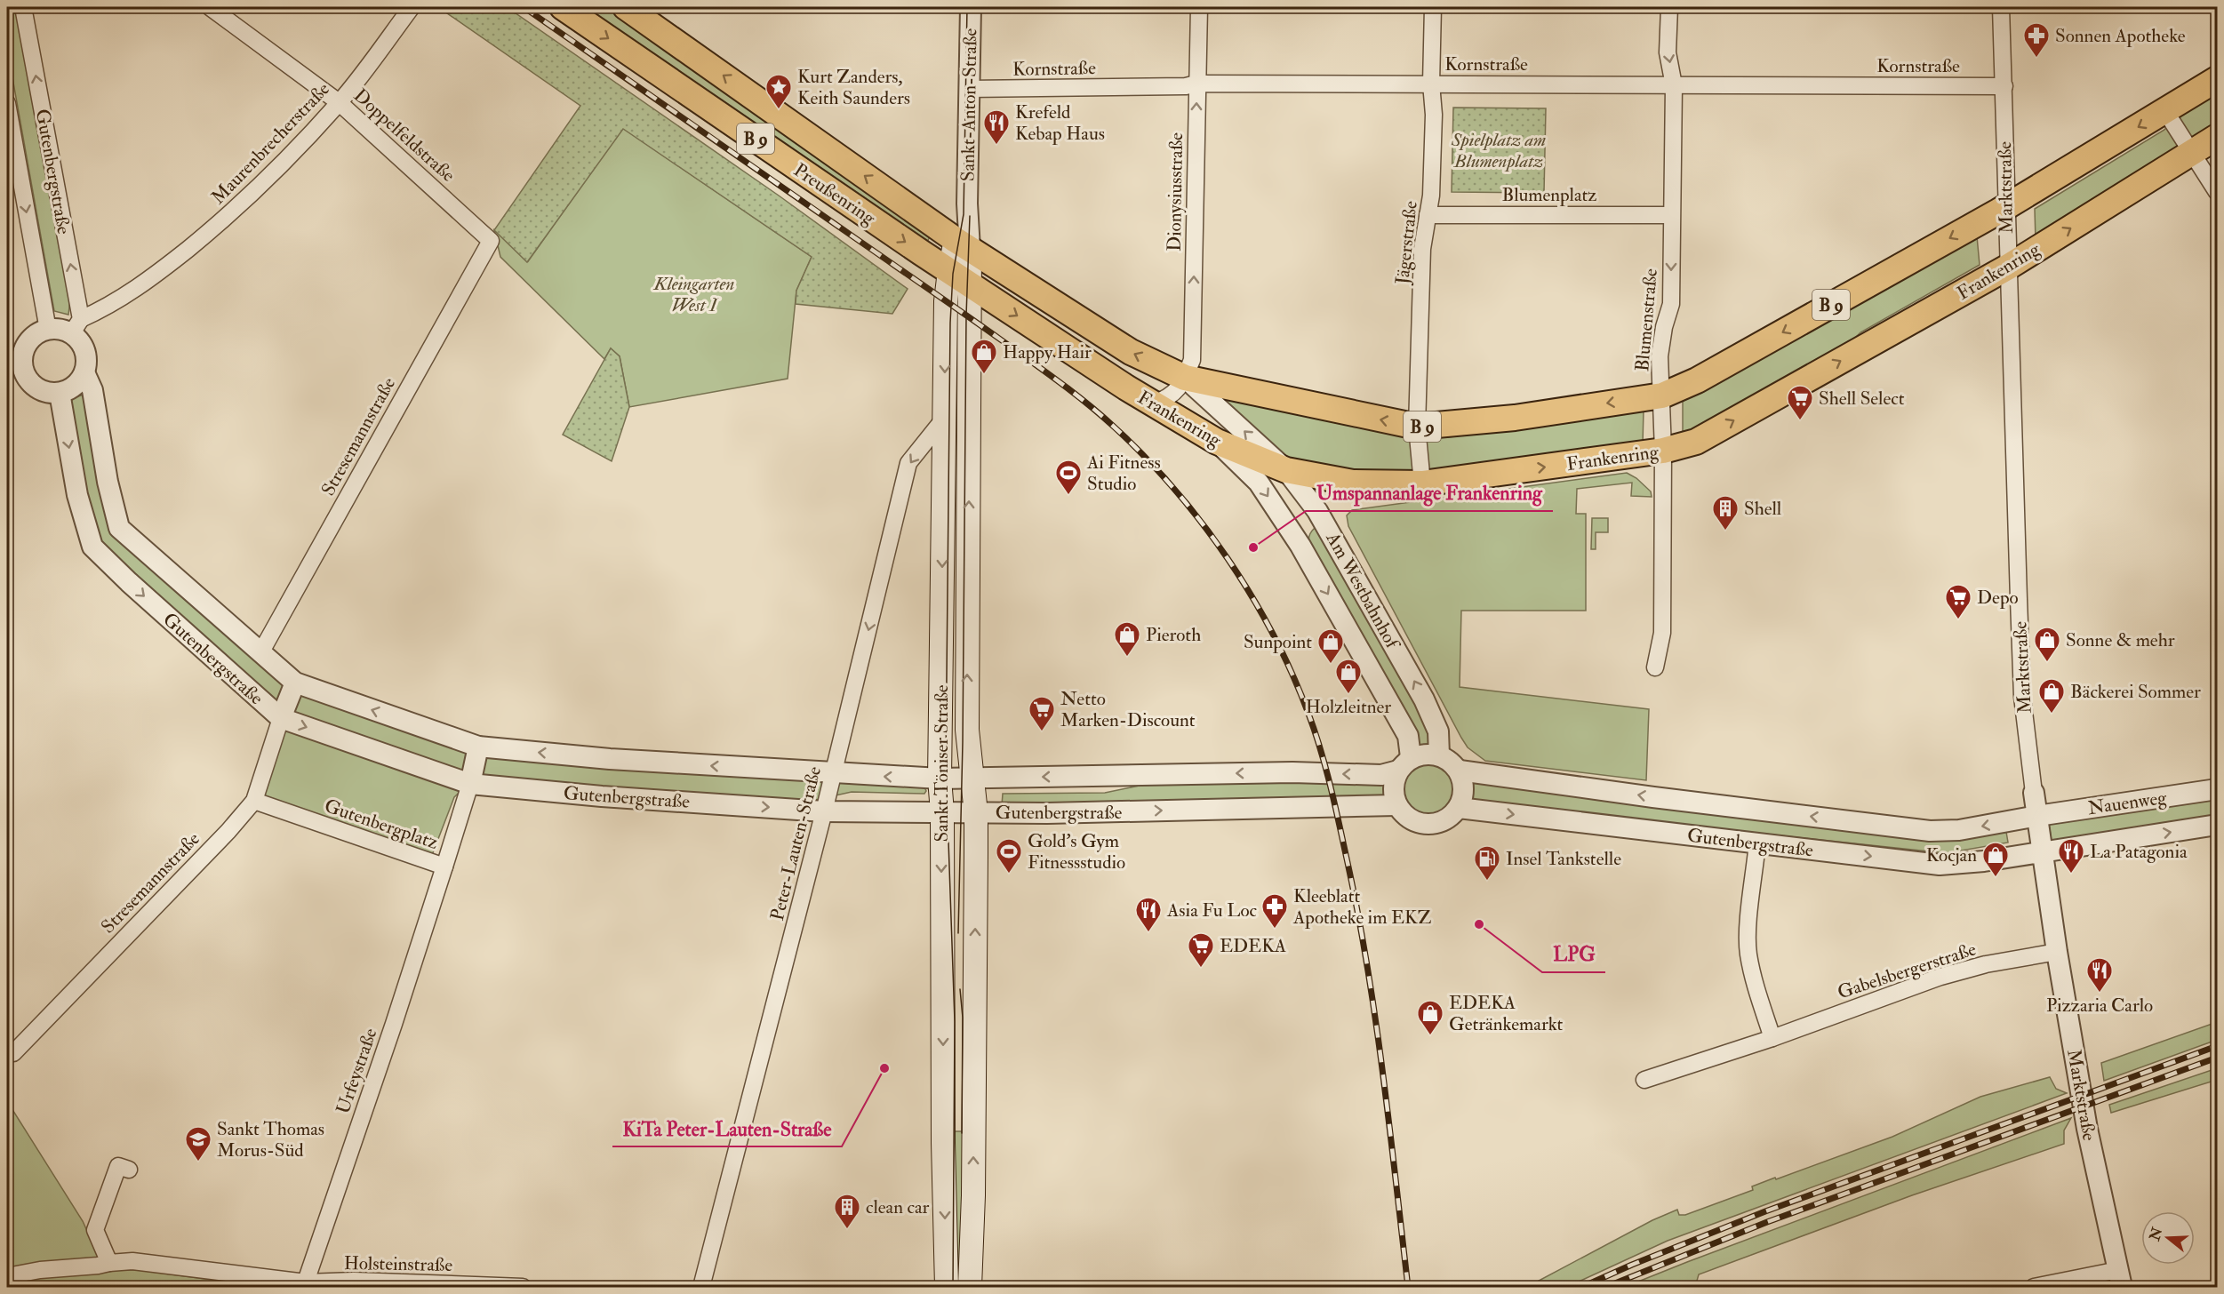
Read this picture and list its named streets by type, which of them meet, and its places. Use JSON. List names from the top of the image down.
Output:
{
  "streets": {
    "main road": [
      "B 9",
      "Preußenring",
      "Frankenring",
      "Sankt Töniser Straße"
    ],
    "street": [
      "Kornstraße",
      "Sankt-Anton-Straße",
      "Doppelfeldstraße",
      "Maurenbrecherstraße",
      "Gutenbergstraße",
      "Marktstraße",
      "Dionysiusstraße",
      "Blumenplatz",
      "Jägerstraße",
      "Blumenstraße",
      "Stresemannstraße",
      "Am Westbahnhof",
      "Nauenweg",
      "Gutenbergplatz",
      "Peter-Lauten-Straße",
      "Gabelsbergerstraße",
      "Urfeystraße",
      "Holsteinstraße"
    ]
  },
  "crossings": [
    ["Kornstraße", "Sankt-Anton-Straße"],
    ["Kornstraße", "Marktstraße"],
    ["Kornstraße", "Dionysiusstraße"],
    ["Kornstraße", "Jägerstraße"],
    ["Kornstraße", "Blumenstraße"],
    ["Sankt-Anton-Straße", "Preußenring"],
    ["Sankt-Anton-Straße", "Frankenring"],
    ["Sankt-Anton-Straße", "Sankt Töniser Straße"],
    ["Doppelfeldstraße", "Maurenbrecherstraße"],
    ["Doppelfeldstraße", "Stresemannstraße"],
    ["Maurenbrecherstraße", "Gutenbergstraße"],
    ["Gutenbergstraße", "Marktstraße"],
    ["Gutenbergstraße", "Stresemannstraße"],
    ["Gutenbergstraße", "Am Westbahnhof"],
    ["Gutenbergstraße", "Sankt Töniser Straße"],
    ["Gutenbergstraße", "Nauenweg"],
    ["Gutenbergstraße", "Gutenbergplatz"],
    ["Gutenbergstraße", "Peter-Lauten-Straße"],
    ["Marktstraße", "Frankenring"],
    ["Marktstraße", "Nauenweg"],
    ["Marktstraße", "Gabelsbergerstraße"],
    ["Dionysiusstraße", "Frankenring"],
    ["Dionysiusstraße", "Am Westbahnhof"],
    ["Preußenring", "Frankenring"],
    ["Preußenring", "Sankt Töniser Straße"],
    ["Blumenplatz", "Jägerstraße"],
    ["Blumenplatz", "Blumenstraße"],
    ["Jägerstraße", "Frankenring"],
    ["Frankenring", "Blumenstraße"],
    ["Frankenring", "Am Westbahnhof"],
    ["Frankenring", "Sankt Töniser Straße"],
    ["Stresemannstraße", "Gutenbergplatz"],
    ["Sankt Töniser Straße", "Peter-Lauten-Straße"],
    ["Gutenbergplatz", "Urfeystraße"],
    ["Urfeystraße", "Holsteinstraße"]
  ],
  "one_way": ["Dionysiusstraße", "Blumenstraße", "Peter-Lauten-Straße"],
  "parks": ["Spielplatz am Blumenplatz", "Kleingarten West I"],
  "places": {
    "pharmacy": ["Sonnen Apotheke", "Kleeblatt Apotheke im EKZ"],
    "place": ["Kurt Zanders, Keith Saunders"],
    "restaurant": [
      "Krefeld Kebap Haus",
      "La Patagonia",
      "Asia Fu Loc",
      "Pizzaria Carlo"
    ],
    "shop": [
      "Happy Hair",
      "Pieroth",
      "Sonne & mehr",
      "Sunpoint",
      "Holzleitner",
      "Bäckerei Sommer",
      "Kocjan",
      "EDEKA Getränkemarkt"
    ],
    "supermarket": [
      "Shell Select",
      "Depo",
      "Netto Marken-Discount",
      "EDEKA"
    ],
    "sports": ["Ai Fitness Studio", "Gold's Gym Fitnessstudio"],
    "building": ["Shell", "clean car"],
    "other": ["Umspannanlage Frankenring", "LPG", "KiTa Peter-Lauten-Straße"],
    "fuel station": ["Insel Tankstelle"],
    "school or university": ["Sankt Thomas Morus-Süd"]
  },
  "north": "left"
}
